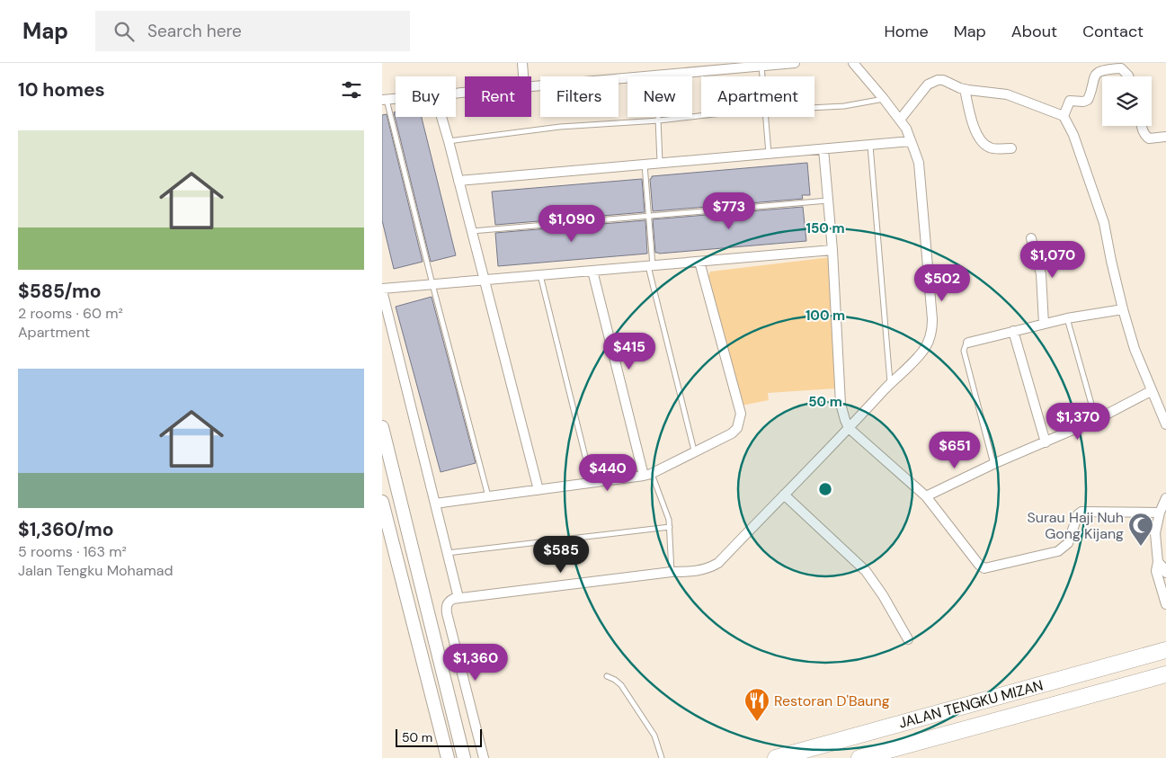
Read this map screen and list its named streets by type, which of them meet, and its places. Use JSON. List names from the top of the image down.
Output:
{
  "streets": {
    "highway": ["JALAN TENGKU MIZAN"]
  },
  "places": {
    "mosque": ["Surau Haji Nuh Gong Kijang"],
    "restaurant": ["Restoran D'Baung"]
  },
  "scale_bar": "50 m",
  "page": {
    "header": "Map",
    "search": "Search here",
    "nav": [
      "Home",
      "Map",
      "About",
      "Contact"
    ],
    "heading": "10 homes",
    "chip": [
      "Buy",
      "Rent",
      "Filters",
      "New",
      "Apartment"
    ],
    "list": [
      {
        "name": "$585/mo",
        "note": "2 rooms · 60 m² · Apartment"
      },
      {
        "name": "$1,360/mo",
        "note": "5 rooms · 163 m² · Jalan Tengku Mohamad"
      }
    ],
    "price": [
      "$773",
      "$1,090",
      "$1,070",
      "$502",
      "$415",
      "$1,370",
      "$651",
      "$440",
      "$585",
      "$1,360"
    ],
    "scale": "50 m"
  },
  "rings": ["150 m", "100 m", "50 m"]
}
